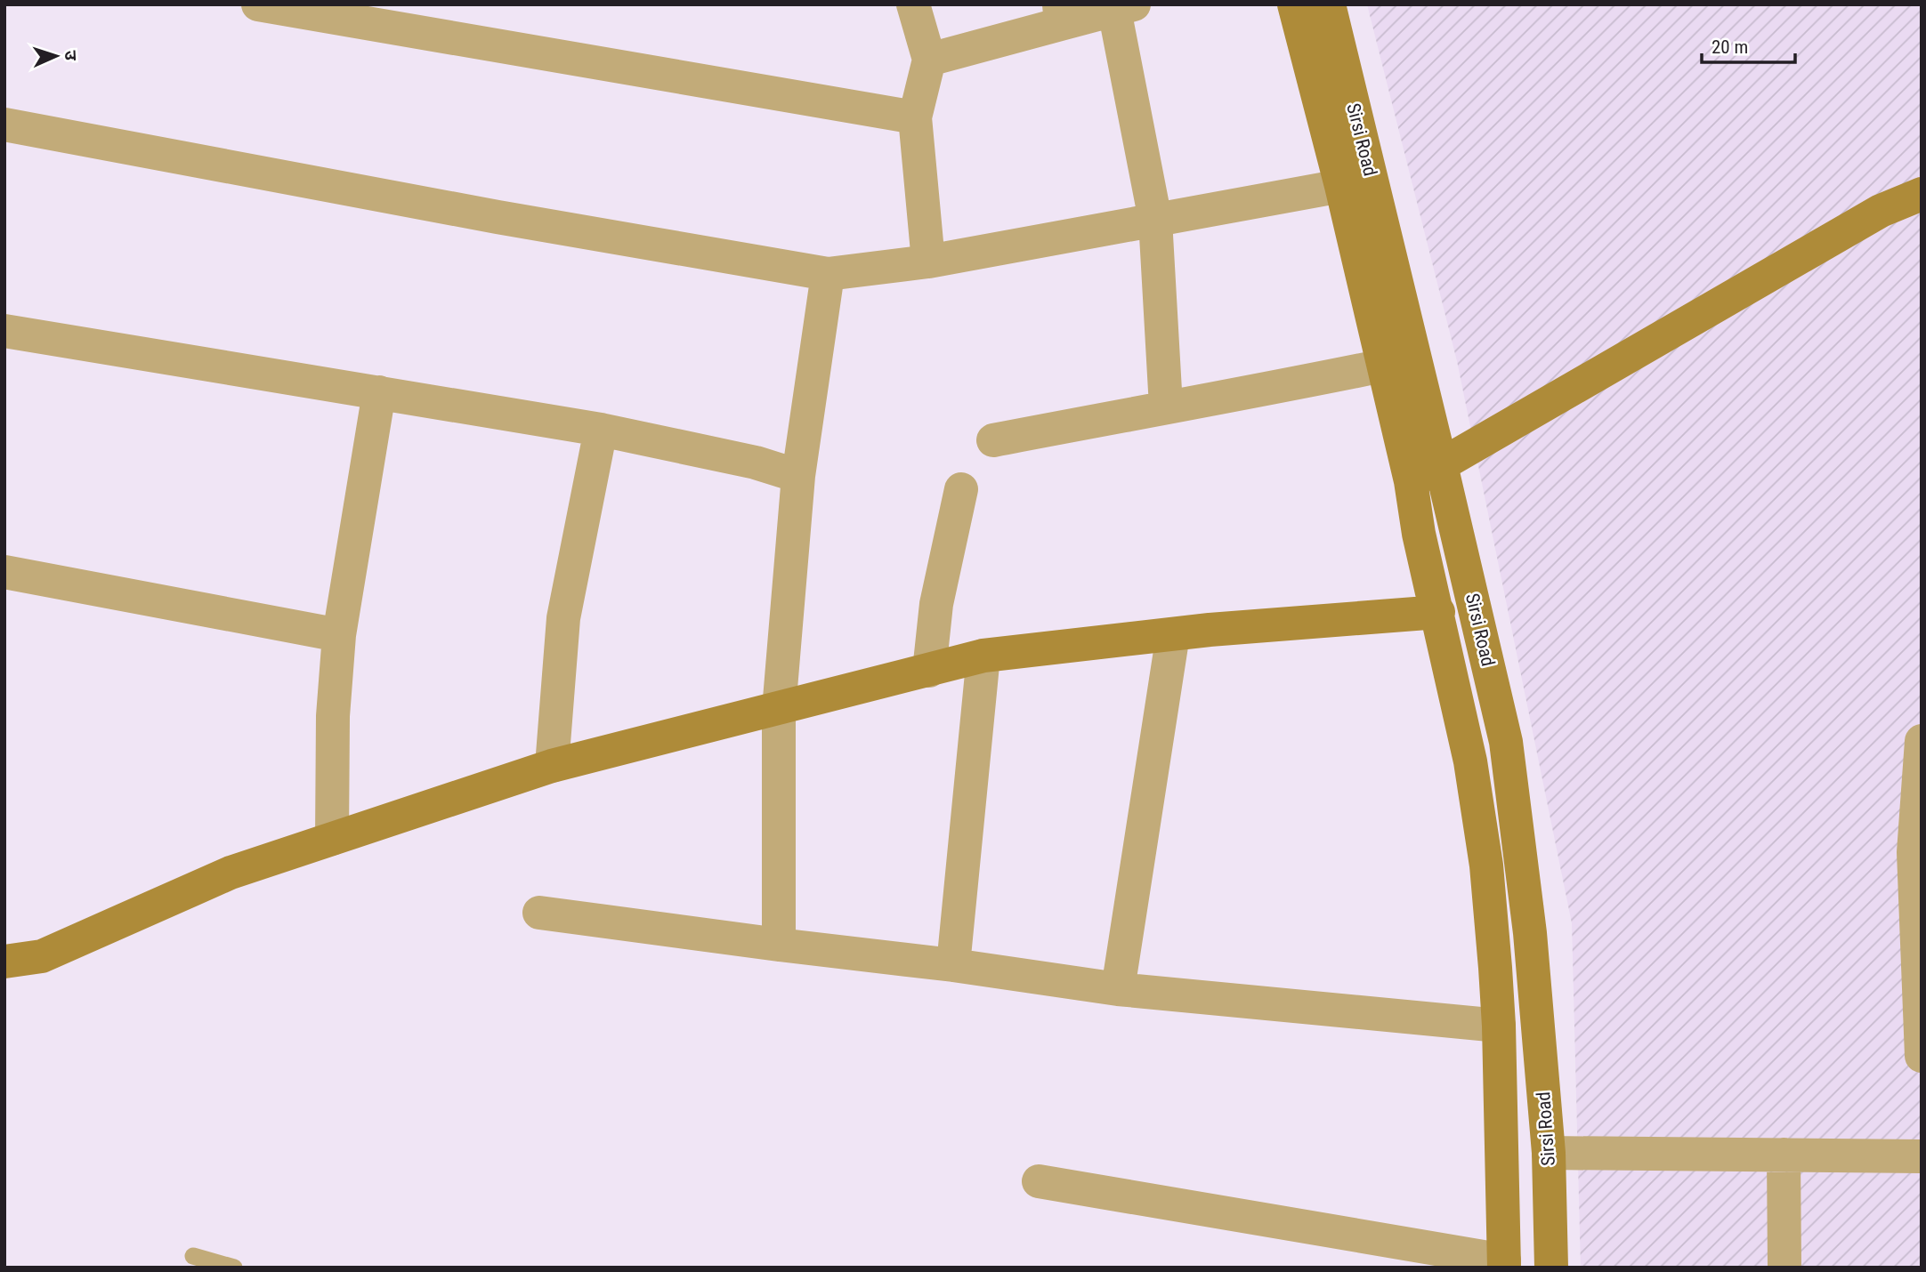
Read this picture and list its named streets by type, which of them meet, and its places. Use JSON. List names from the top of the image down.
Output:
{
  "streets": {
    "main road": ["Sirsi Road"]
  },
  "scale_bar": "20 m",
  "north": "right"
}
